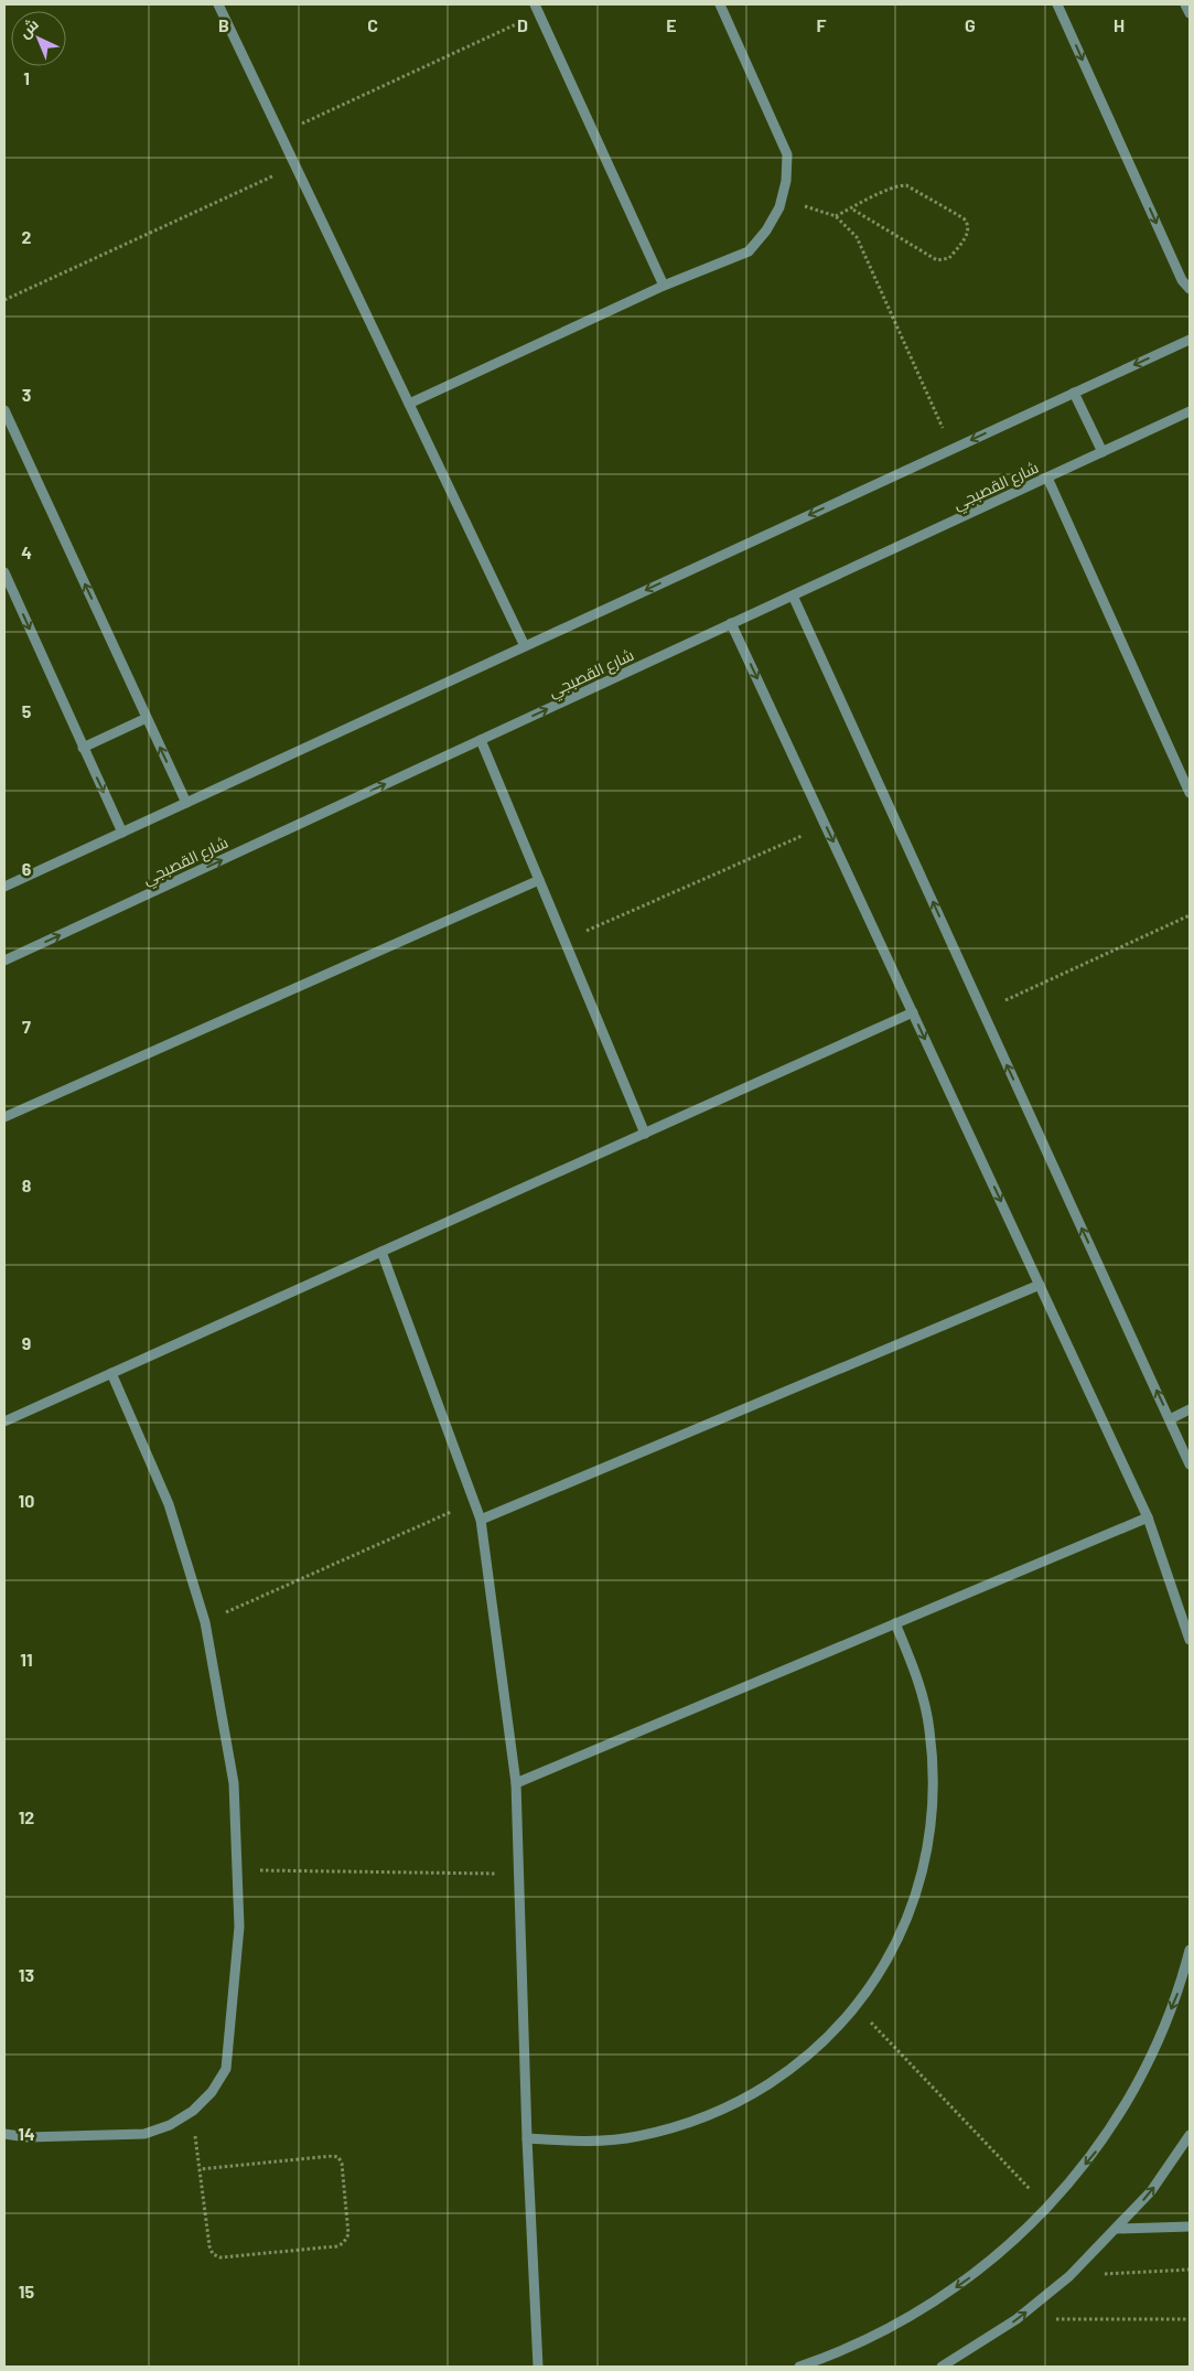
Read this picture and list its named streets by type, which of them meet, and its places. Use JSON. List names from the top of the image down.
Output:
{
  "streets": {
    "street": ["شارع القصبجي"]
  },
  "north": "top left",
  "grid": {
    "columns": [
      "B",
      "C",
      "D",
      "E",
      "F",
      "G",
      "H"
    ],
    "rows": [
      "1",
      "2",
      "3",
      "4",
      "5",
      "6",
      "7",
      "8",
      "9",
      "10",
      "11",
      "12",
      "13",
      "14",
      "15"
    ]
  }
}
